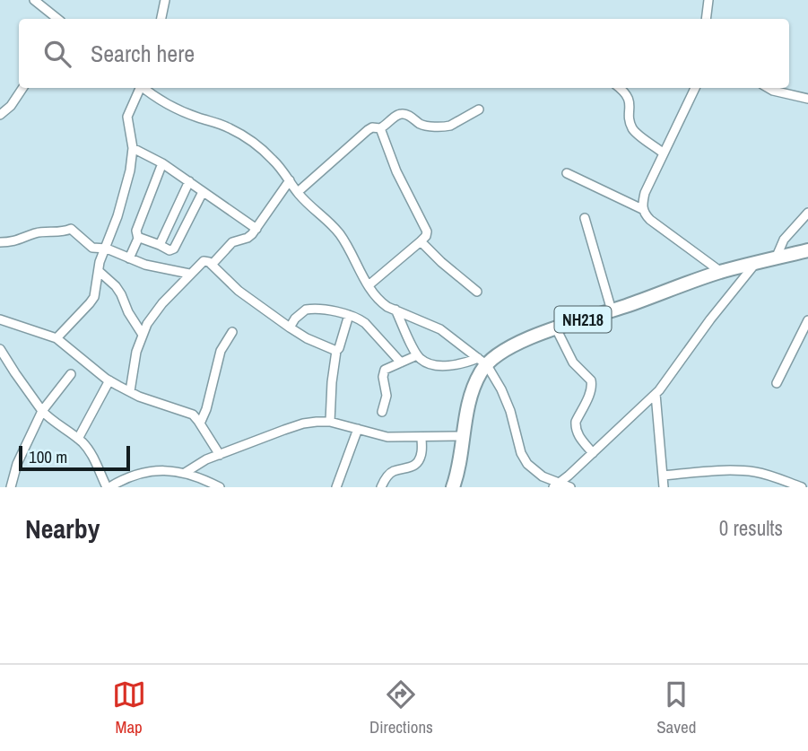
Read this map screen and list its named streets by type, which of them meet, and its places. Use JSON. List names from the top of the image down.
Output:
{
  "streets": {
    "highway": ["NH218"]
  },
  "scale_bar": "100 m",
  "page": {
    "search": "Search here",
    "scale": "100 m",
    "heading": ["Nearby", "0 results"],
    "nav": ["Map", "Directions", "Saved"]
  }
}
